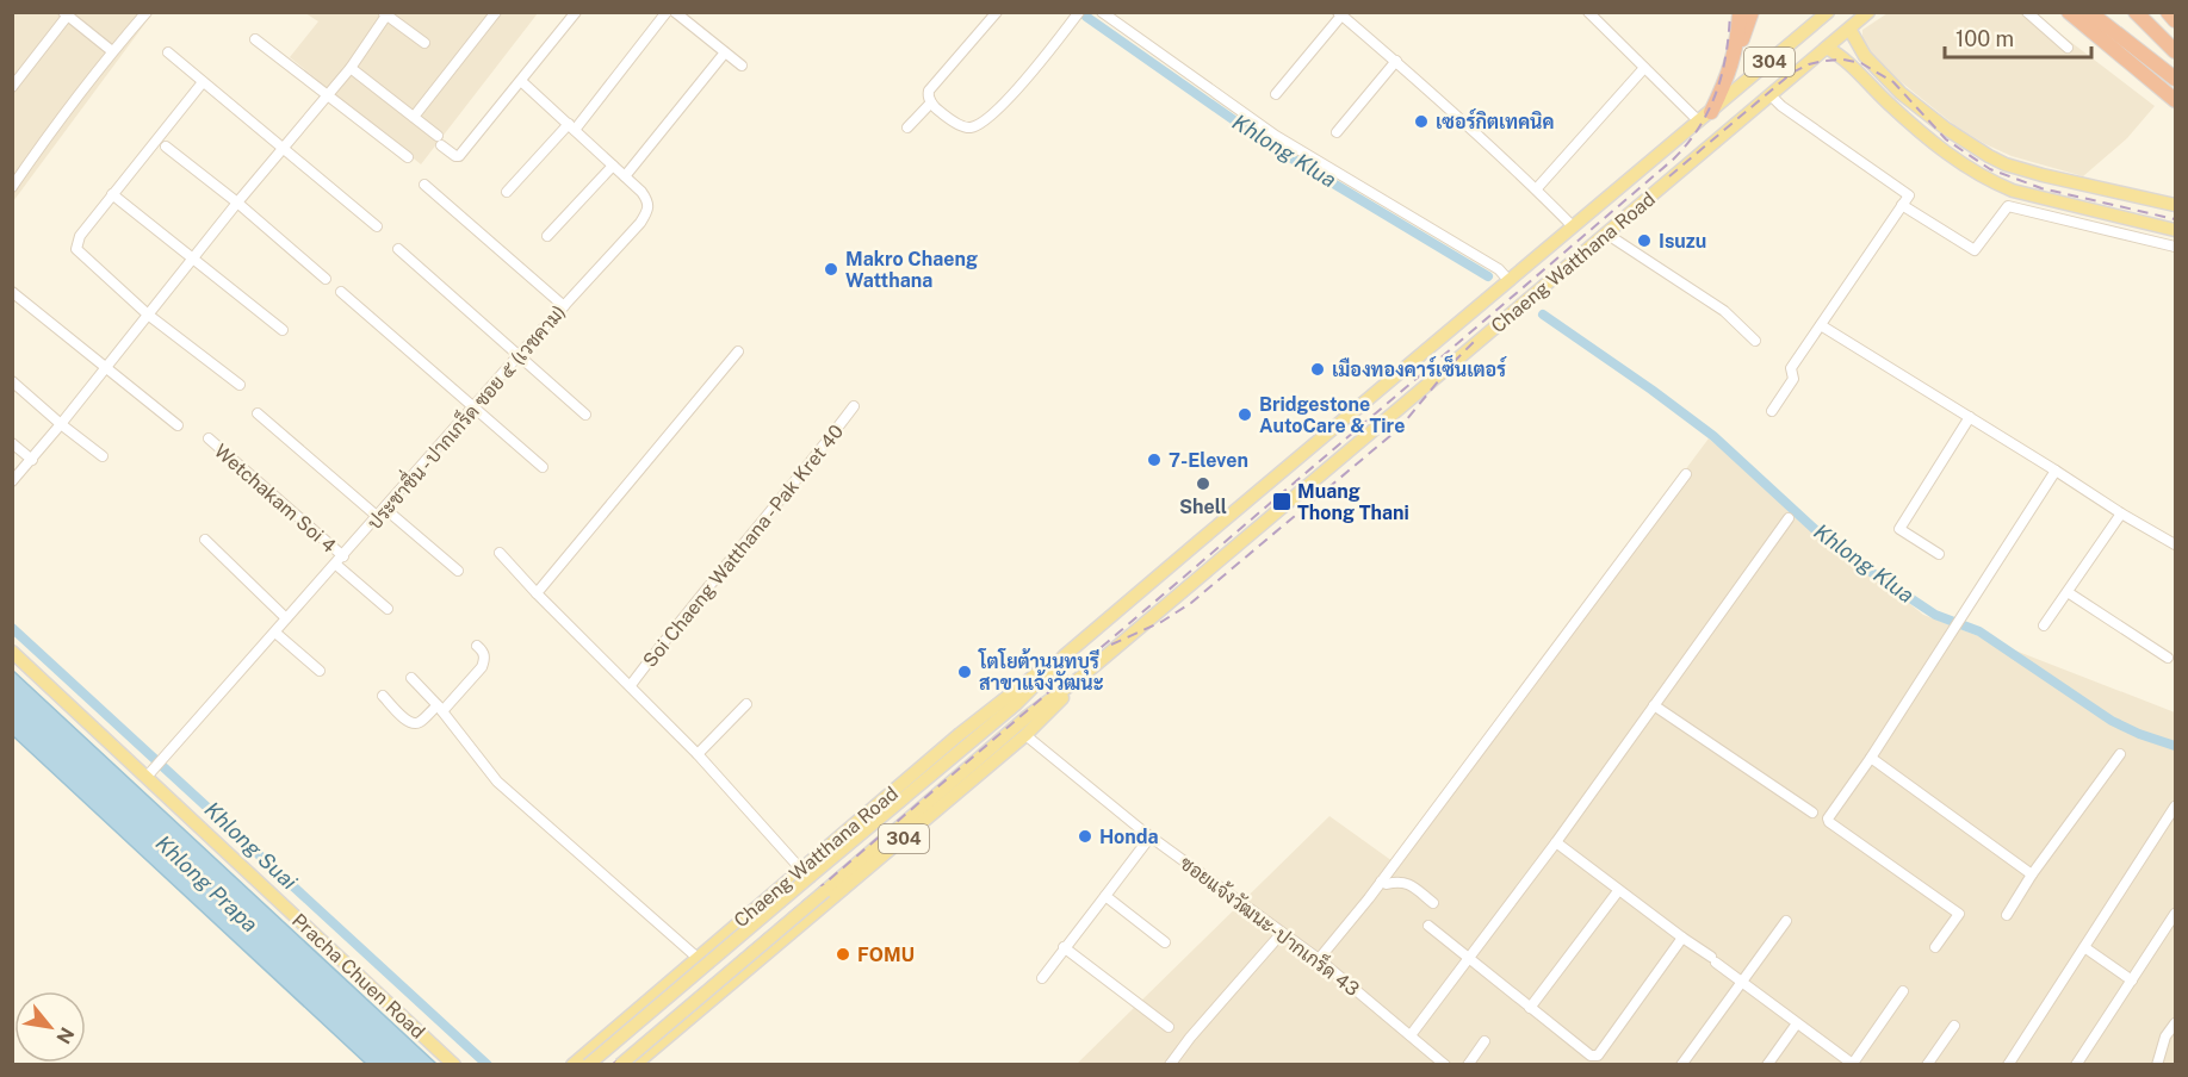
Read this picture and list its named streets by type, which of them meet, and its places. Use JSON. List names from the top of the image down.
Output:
{
  "streets": {
    "main road": ["304", "Chaeng Watthana Road", "Pracha Chuen Road"],
    "street": [
      "ประชาชื่น - ปากเกร็ด ซอย ๕ (เวชคาม)",
      "Wetchakam Soi 4",
      "Soi Chaeng Watthana - Pak Kret 40",
      "ซอยแจ้งวัฒนะ-ปากเกร็ด 43"
    ]
  },
  "crossings": [
    ["Chaeng Watthana Road", "Soi Chaeng Watthana - Pak Kret 40"],
    ["Chaeng Watthana Road", "ซอยแจ้งวัฒนะ-ปากเกร็ด 43"],
    ["ประชาชื่น - ปากเกร็ด ซอย ๕ (เวชคาม)", "Wetchakam Soi 4"],
    ["ประชาชื่น - ปากเกร็ด ซอย ๕ (เวชคาม)", "Pracha Chuen Road"]
  ],
  "water": ["Khlong Klua", "Khlong Suai", "Khlong Prapa"],
  "places": {
    "other": [
      "เซอร์กิตเทคนิค",
      "Isuzu",
      "Makro Chaeng Watthana",
      "เมืองทองคาร์เซ็นเตอร์",
      "Bridgestone AutoCare & Tire",
      "7-Eleven",
      "Shell",
      "โตโยต้านนทบุรี สาขาแจ้งวัฒนะ",
      "Honda",
      "FOMU"
    ],
    "transit": ["Muang Thong Thani"]
  },
  "scale_bar": "100 m",
  "north": "bottom right"
}
